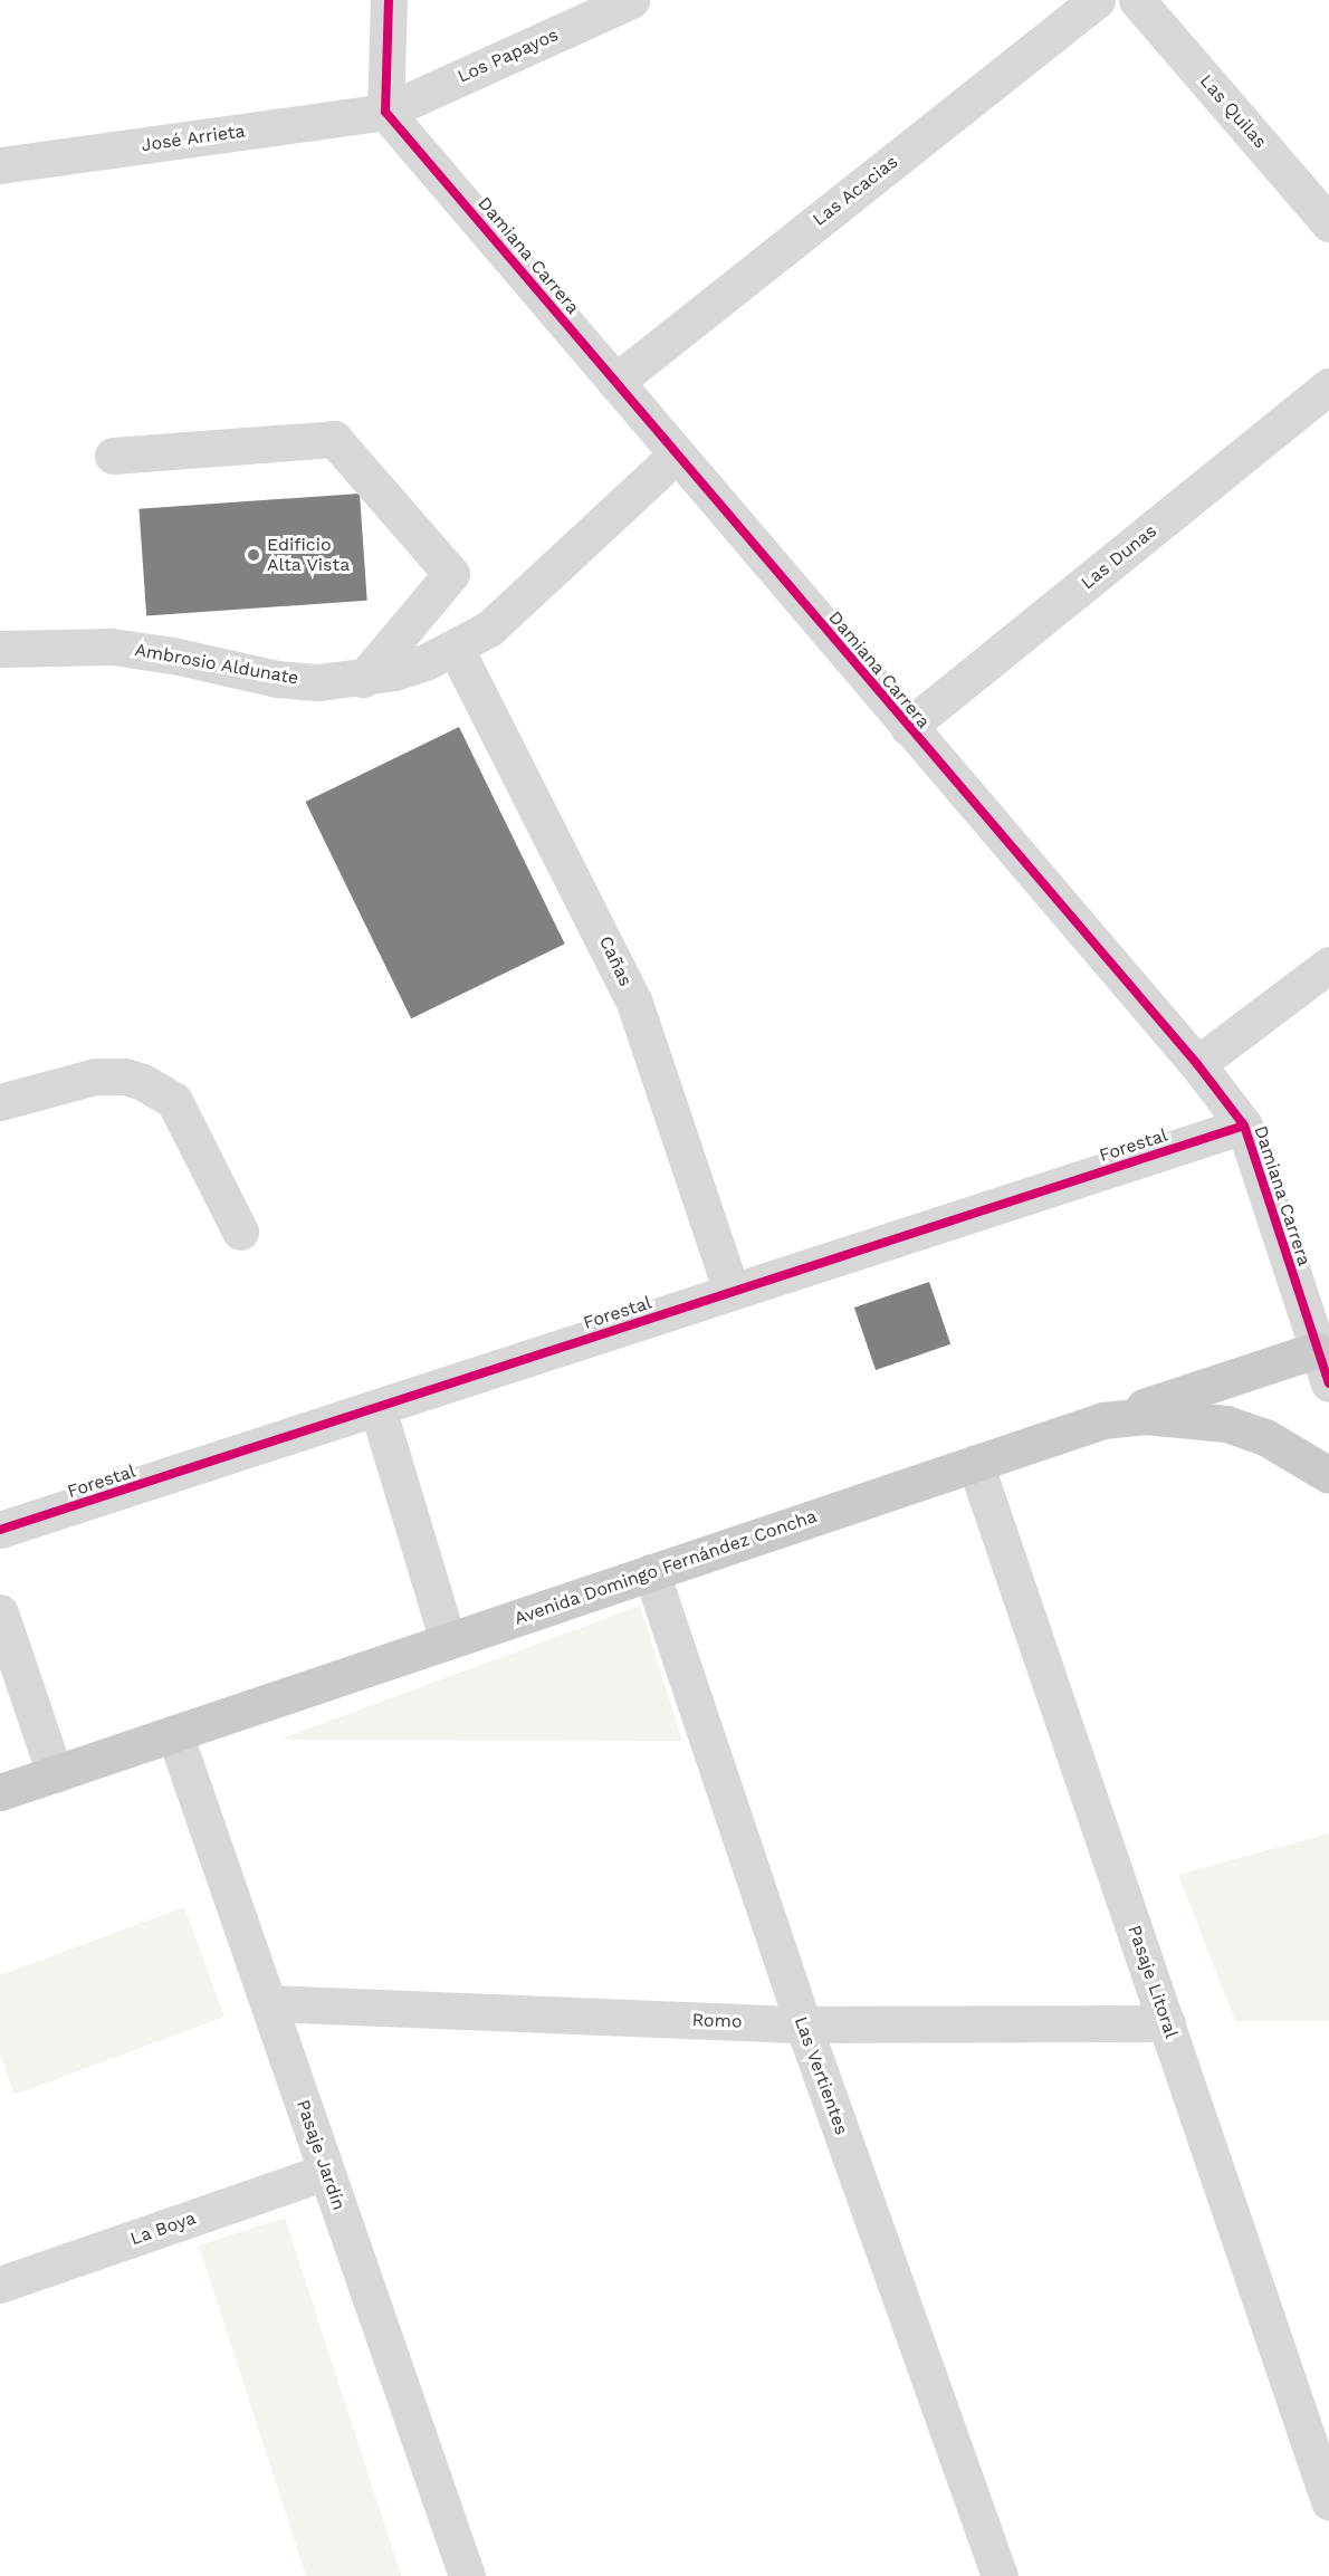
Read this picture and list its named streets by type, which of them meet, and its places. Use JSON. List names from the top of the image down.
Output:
{
  "streets": {
    "main road": ["Avenida Domingo Fernández Concha"],
    "street": [
      "Los Papayos",
      "Las Quilas",
      "José Arrieta",
      "Las Acacias",
      "Damiana Carrera",
      "Las Dunas",
      "Ambrosio Aldunate",
      "Cañas",
      "Forestal",
      "Pasaje Litoral",
      "Romo",
      "Las Vertientes",
      "Pasaje Jardín",
      "La Boya"
    ]
  },
  "crossings": [
    ["Los Papayos", "José Arrieta"],
    ["Los Papayos", "Damiana Carrera"],
    ["José Arrieta", "Damiana Carrera"],
    ["Las Acacias", "Damiana Carrera"],
    ["Damiana Carrera", "Las Dunas"],
    ["Damiana Carrera", "Ambrosio Aldunate"],
    ["Damiana Carrera", "Forestal"],
    ["Ambrosio Aldunate", "Cañas"],
    ["Cañas", "Forestal"],
    ["Avenida Domingo Fernández Concha", "Pasaje Litoral"],
    ["Avenida Domingo Fernández Concha", "Las Vertientes"],
    ["Avenida Domingo Fernández Concha", "Pasaje Jardín"],
    ["Pasaje Litoral", "Romo"],
    ["Romo", "Las Vertientes"],
    ["Romo", "Pasaje Jardín"],
    ["Pasaje Jardín", "La Boya"]
  ],
  "places": ["Edificio Alta Vista"]
}
